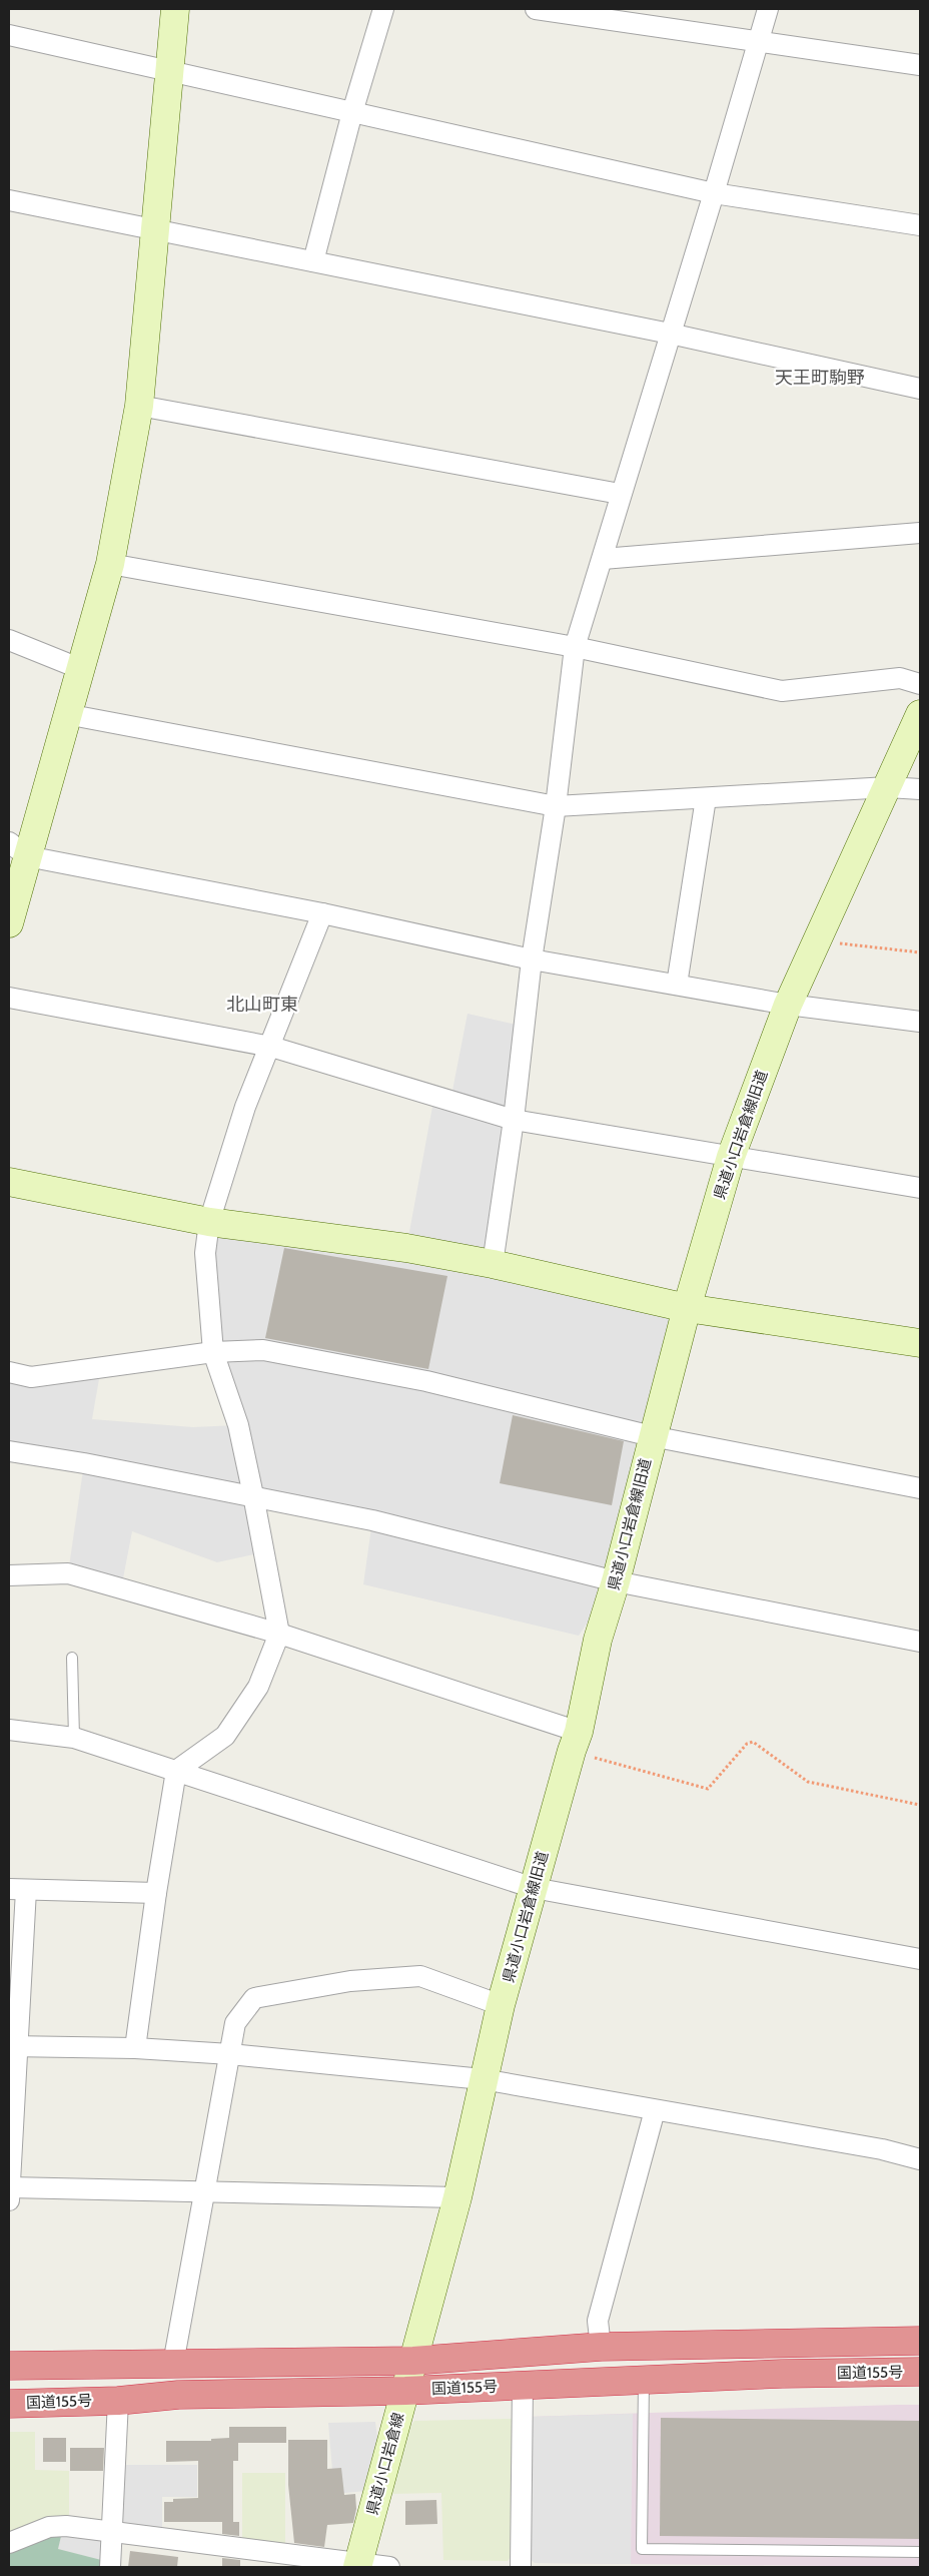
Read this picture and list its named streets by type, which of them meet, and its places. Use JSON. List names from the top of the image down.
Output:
{
  "streets": {
    "highway": ["国道155号"],
    "street": ["県道小口岩倉線旧道", "県道小口岩倉線"]
  },
  "crossings": [
    ["県道小口岩倉線旧道", "国道155号"],
    ["県道小口岩倉線旧道", "県道小口岩倉線"],
    ["国道155号", "県道小口岩倉線"]
  ],
  "districts": ["天王町駒野", "北山町東"]
}
